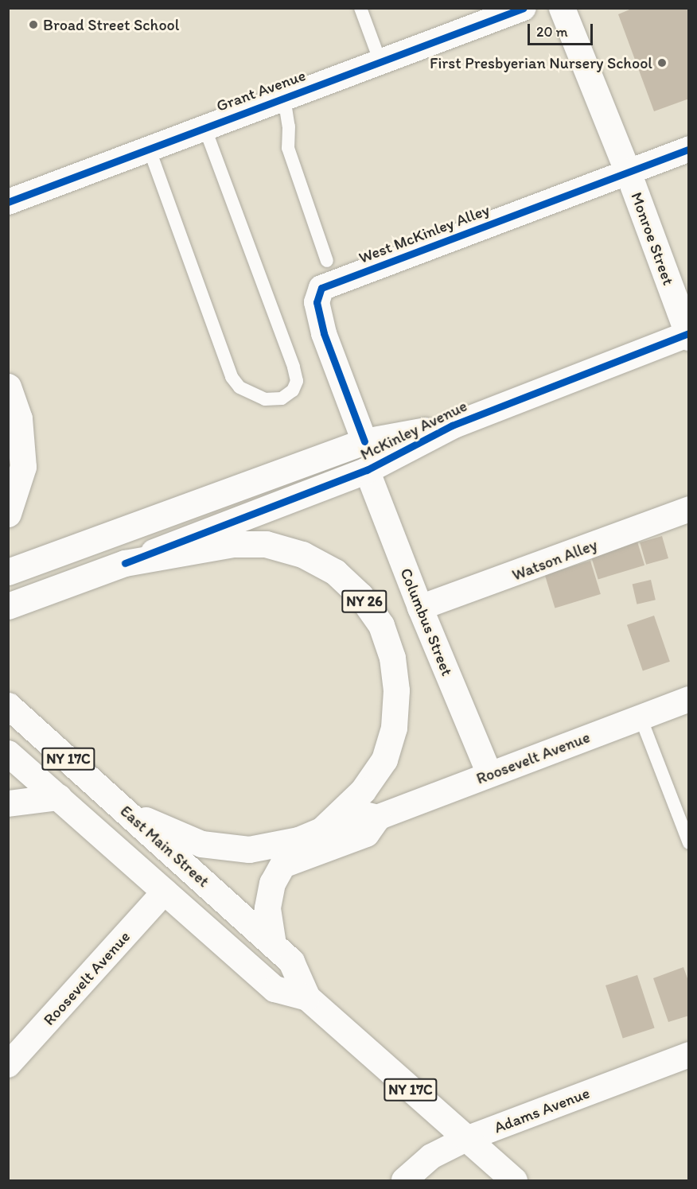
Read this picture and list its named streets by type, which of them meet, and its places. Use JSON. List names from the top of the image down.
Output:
{
  "streets": {
    "main road": [
      "Monroe Street",
      "McKinley Avenue",
      "NY 26",
      "NY 17C",
      "East Main Street"
    ],
    "street": [
      "Grant Avenue",
      "West McKinley Alley",
      "Watson Alley",
      "Columbus Street",
      "Roosevelt Avenue",
      "Adams Avenue"
    ]
  },
  "crossings": [
    ["West McKinley Alley", "Monroe Street"],
    ["West McKinley Alley", "McKinley Avenue"],
    ["Monroe Street", "McKinley Avenue"],
    ["McKinley Avenue", "NY 26"],
    ["McKinley Avenue", "Columbus Street"],
    ["Watson Alley", "Columbus Street"],
    ["NY 26", "East Main Street"],
    ["Columbus Street", "Roosevelt Avenue"],
    ["Roosevelt Avenue", "East Main Street"],
    ["East Main Street", "Adams Avenue"]
  ],
  "places": ["Broad Street School", "First Presbyerian Nursery School"],
  "scale_bar": "20 m"
}
